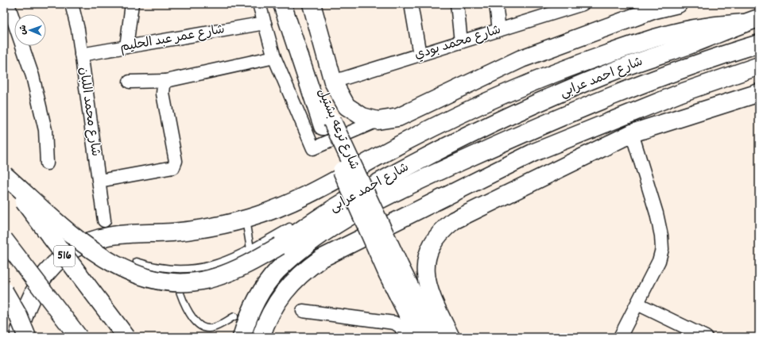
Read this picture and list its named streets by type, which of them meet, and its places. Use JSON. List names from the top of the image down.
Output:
{
  "streets": {
    "main road": ["شارع احمد عرابى", "شارع ترعه بشتيل", "516"],
    "street": ["شارع عمر عبد الحليم", "شارع محمد بودي", "شارع محمد اللبان"]
  },
  "crossings": [
    ["شارع عمر عبد الحليم", "شارع محمد اللبان"],
    ["شارع احمد عرابى", "516"]
  ],
  "north": "left"
}
